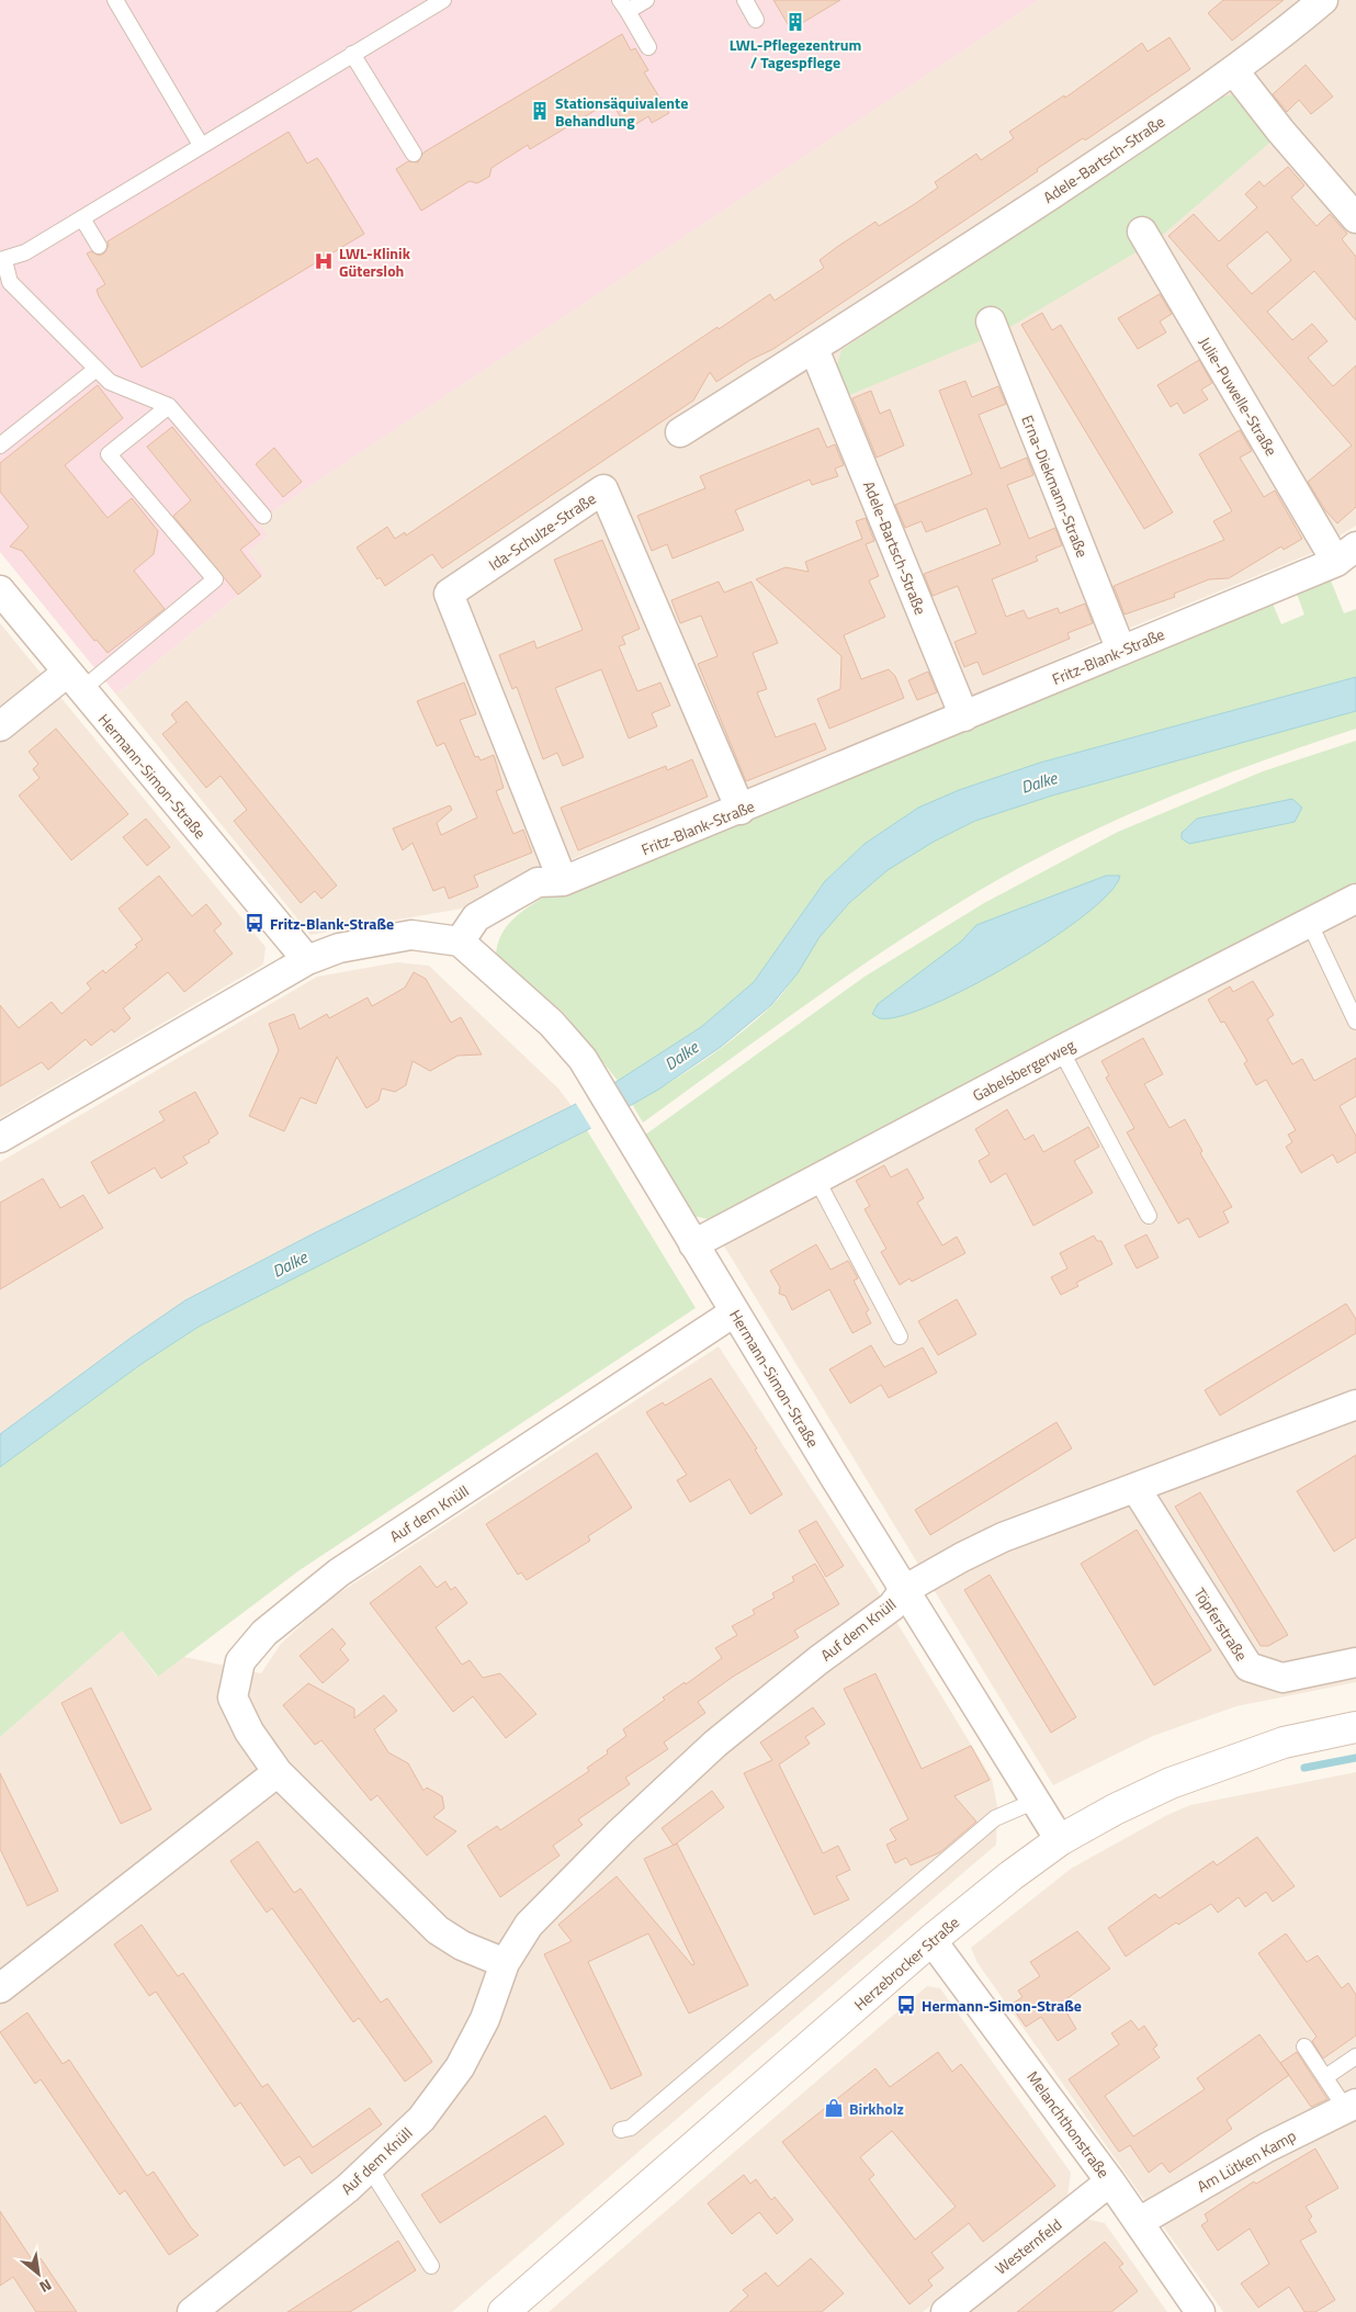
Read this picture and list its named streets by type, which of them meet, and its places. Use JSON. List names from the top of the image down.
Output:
{
  "streets": {
    "main road": ["Herzebrocker Straße"],
    "street": [
      "Adele-Bartsch-Straße",
      "Julie-Puwelle-Straße",
      "Erna-Diekmann-Straße",
      "Ida-Schulze-Straße",
      "Fritz-Blank-Straße",
      "Hermann-Simon-Straße",
      "Gabelsbergerweg",
      "Auf dem Knüll",
      "Töpferstraße",
      "Melanchthonstraße",
      "Am Lütken Kamp",
      "Westernfeld"
    ]
  },
  "crossings": [
    ["Adele-Bartsch-Straße", "Fritz-Blank-Straße"],
    ["Julie-Puwelle-Straße", "Fritz-Blank-Straße"],
    ["Erna-Diekmann-Straße", "Fritz-Blank-Straße"],
    ["Ida-Schulze-Straße", "Fritz-Blank-Straße"],
    ["Fritz-Blank-Straße", "Hermann-Simon-Straße"],
    ["Hermann-Simon-Straße", "Gabelsbergerweg"],
    ["Hermann-Simon-Straße", "Auf dem Knüll"],
    ["Hermann-Simon-Straße", "Herzebrocker Straße"],
    ["Herzebrocker Straße", "Melanchthonstraße"],
    ["Melanchthonstraße", "Am Lütken Kamp"],
    ["Melanchthonstraße", "Westernfeld"]
  ],
  "water": ["Dalke"],
  "places": {
    "building": ["LWL-Pflegezentrum / Tagespflege", "Stationsäquivalente Behandlung"],
    "hospital": ["LWL-Klinik Gütersloh"],
    "bus stop": ["Fritz-Blank-Straße", "Hermann-Simon-Straße"],
    "shop": ["Birkholz"]
  },
  "north": "bottom right"
}
